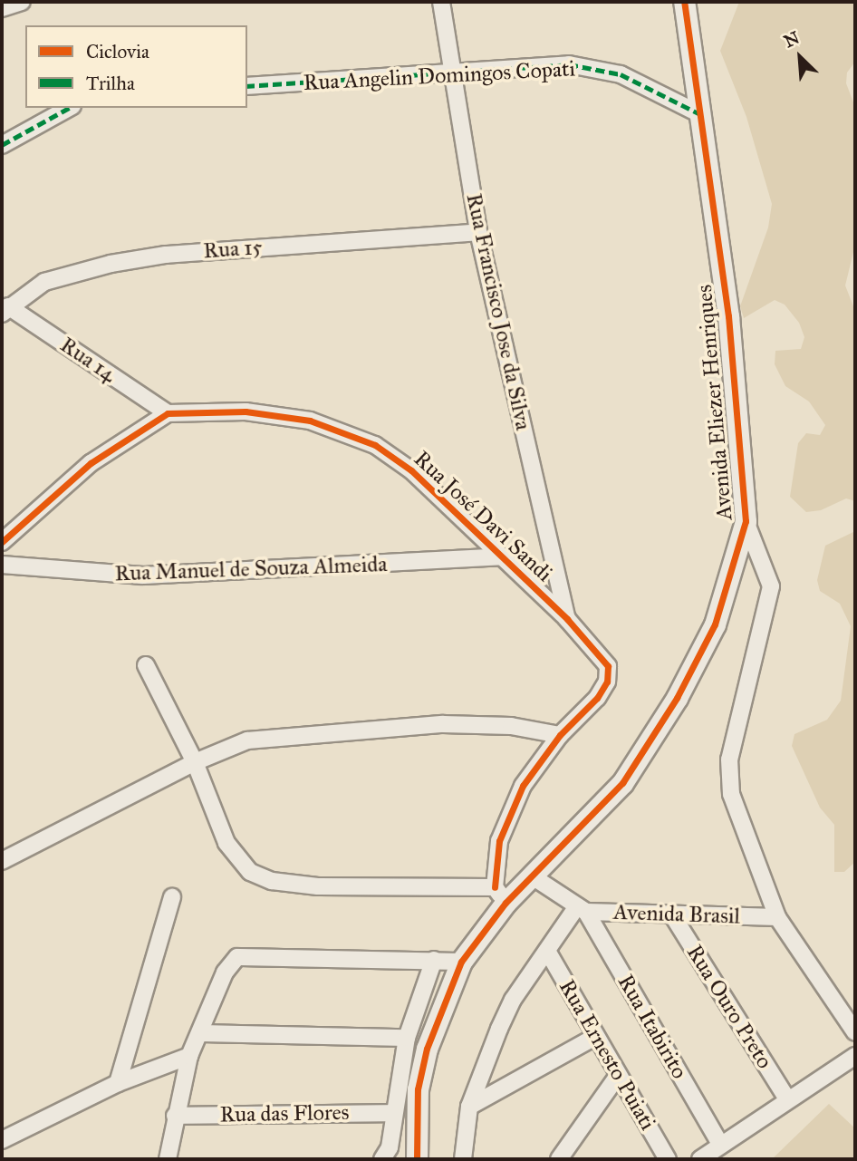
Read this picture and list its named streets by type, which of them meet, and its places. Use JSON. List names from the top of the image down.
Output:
{
  "streets": {
    "street": [
      "Rua Angelin Domingos Copati",
      "Rua 15",
      "Rua Francisco Jose da Silva",
      "Rua 14",
      "Avenida Eliezer Henriques",
      "Rua José Davi Sandi",
      "Rua Manuel de Souza Almeida",
      "Avenida Brasil",
      "Rua Ouro Preto",
      "Rua Itabirito",
      "Rua Ernesto Puiati",
      "Rua das Flores"
    ]
  },
  "crossings": [
    ["Rua Angelin Domingos Copati", "Rua Francisco Jose da Silva"],
    ["Rua Angelin Domingos Copati", "Avenida Eliezer Henriques"],
    ["Rua 15", "Rua Francisco Jose da Silva"],
    ["Rua 15", "Rua 14"],
    ["Rua Francisco Jose da Silva", "Rua José Davi Sandi"],
    ["Rua 14", "Rua José Davi Sandi"],
    ["Rua José Davi Sandi", "Rua Manuel de Souza Almeida"],
    ["Avenida Brasil", "Rua Ouro Preto"],
    ["Avenida Brasil", "Rua Itabirito"]
  ],
  "legend": ["Ciclovia", "Trilha"],
  "north": "top left"
}
